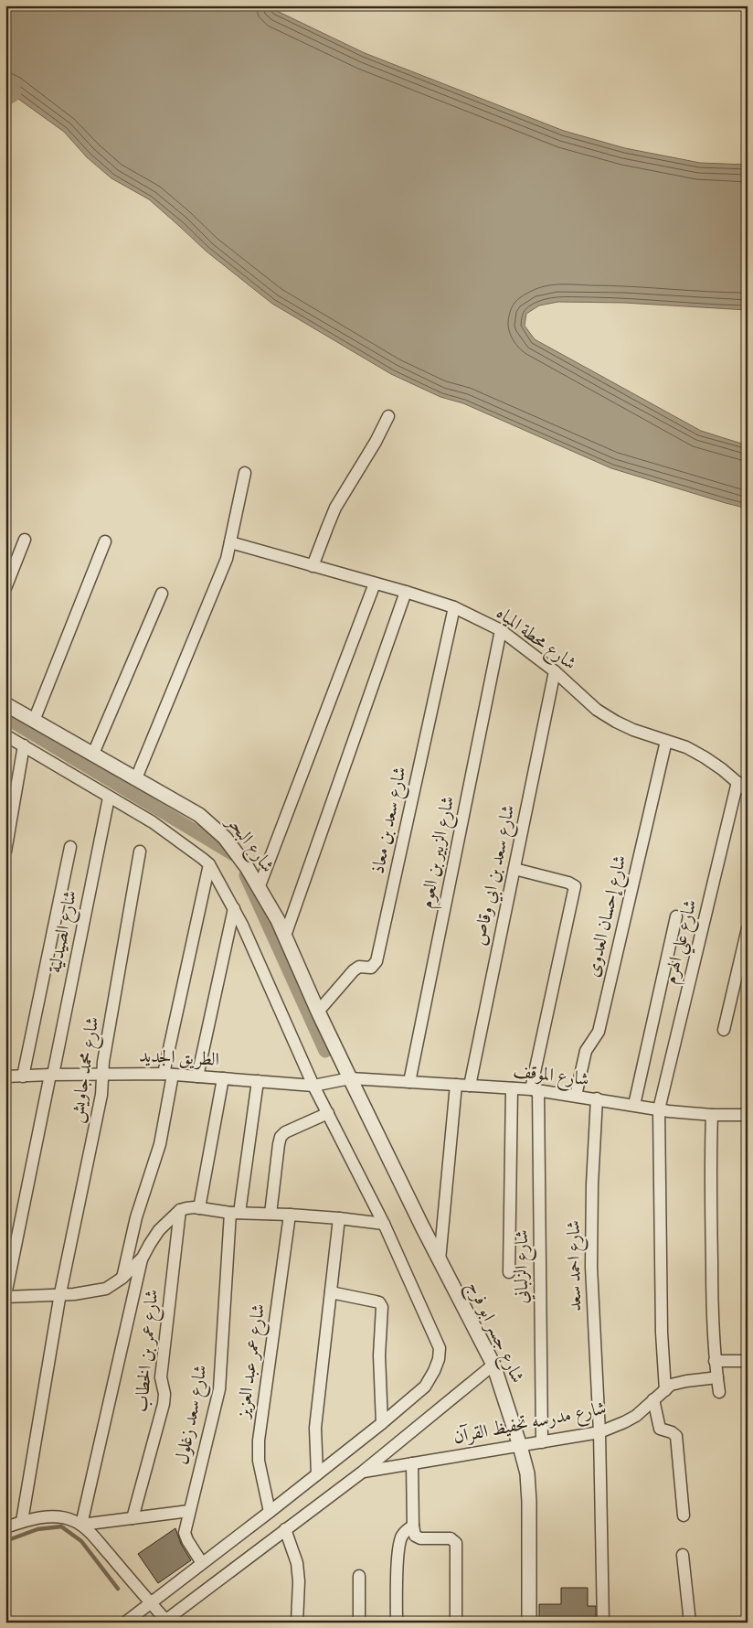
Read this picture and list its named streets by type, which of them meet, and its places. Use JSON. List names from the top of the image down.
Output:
{
  "streets": {
    "street": [
      "شارع محطة المياه",
      "شارع سعد بن معاذ",
      "شارع البحر",
      "شارع الزبير بن العوم",
      "شارع سعد بن ابي وقاص",
      "شارع إحسان العدوى",
      "شارع الصيدلية",
      "شارع علي الهرم",
      "الطريق الجديد",
      "شارع محمد جاويش",
      "شارع الموقف",
      "شارع احمد سعد",
      "شارع الزلباني",
      "شارع جسر ابو فرج",
      "شارع عمر بن الخطاب",
      "شارع عمر عبد العزيز",
      "شارع سعد زغلول",
      "شارع مدرسه تحفيظ القرآن"
    ]
  },
  "crossings": [
    ["شارع محطة المياه", "شارع سعد بن معاذ"],
    ["شارع محطة المياه", "شارع الزبير بن العوم"],
    ["شارع محطة المياه", "شارع سعد بن ابي وقاص"],
    ["شارع محطة المياه", "شارع إحسان العدوى"],
    ["شارع محطة المياه", "شارع علي الهرم"],
    ["شارع سعد بن معاذ", "شارع البحر"],
    ["شارع البحر", "الطريق الجديد"],
    ["شارع البحر", "شارع الموقف"],
    ["شارع البحر", "شارع جسر ابو فرج"],
    ["شارع الزبير بن العوم", "شارع الموقف"],
    ["شارع سعد بن ابي وقاص", "شارع الموقف"],
    ["شارع سعد بن ابي وقاص", "شارع الزلباني"],
    ["شارع إحسان العدوى", "شارع الموقف"],
    ["شارع الصيدلية", "الطريق الجديد"],
    ["شارع علي الهرم", "شارع الموقف"],
    ["شارع علي الهرم", "شارع مدرسه تحفيظ القرآن"],
    ["الطريق الجديد", "شارع محمد جاويش"],
    ["الطريق الجديد", "شارع الموقف"],
    ["الطريق الجديد", "شارع جسر ابو فرج"],
    ["الطريق الجديد", "شارع سعد زغلول"],
    ["شارع الموقف", "شارع احمد سعد"],
    ["شارع الموقف", "شارع الزلباني"],
    ["شارع الموقف", "شارع جسر ابو فرج"],
    ["شارع احمد سعد", "شارع مدرسه تحفيظ القرآن"],
    ["شارع الزلباني", "شارع مدرسه تحفيظ القرآن"],
    ["شارع جسر ابو فرج", "شارع مدرسه تحفيظ القرآن"]
  ]
}
